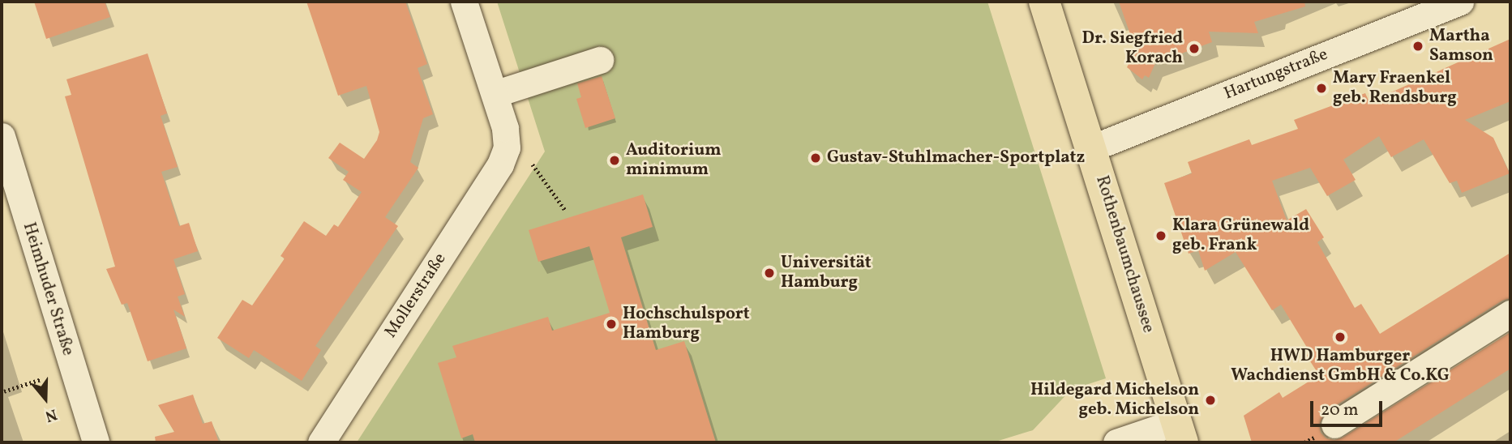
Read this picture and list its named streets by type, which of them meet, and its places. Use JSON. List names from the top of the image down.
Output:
{
  "streets": {
    "main road": ["Rothenbaumchaussee"],
    "street": ["Hartungstraße", "Heimhuder Straße", "Mollerstraße"]
  },
  "crossings": [
    ["Hartungstraße", "Rothenbaumchaussee"]
  ],
  "places": [
    "Martha Samson",
    "Dr. Siegfried Korach",
    "Mary Fraenkel geb. Rendsburg",
    "Gustav-Stuhlmacher-Sportplatz",
    "Auditorium minimum",
    "Klara Grünewald geb. Frank",
    "Universität Hamburg",
    "Hochschulsport Hamburg",
    "HWD Hamburger Wachdienst GmbH & Co.KG",
    "Hildegard Michelson geb. Michelson"
  ],
  "scale_bar": "20 m",
  "north": "bottom"
}
